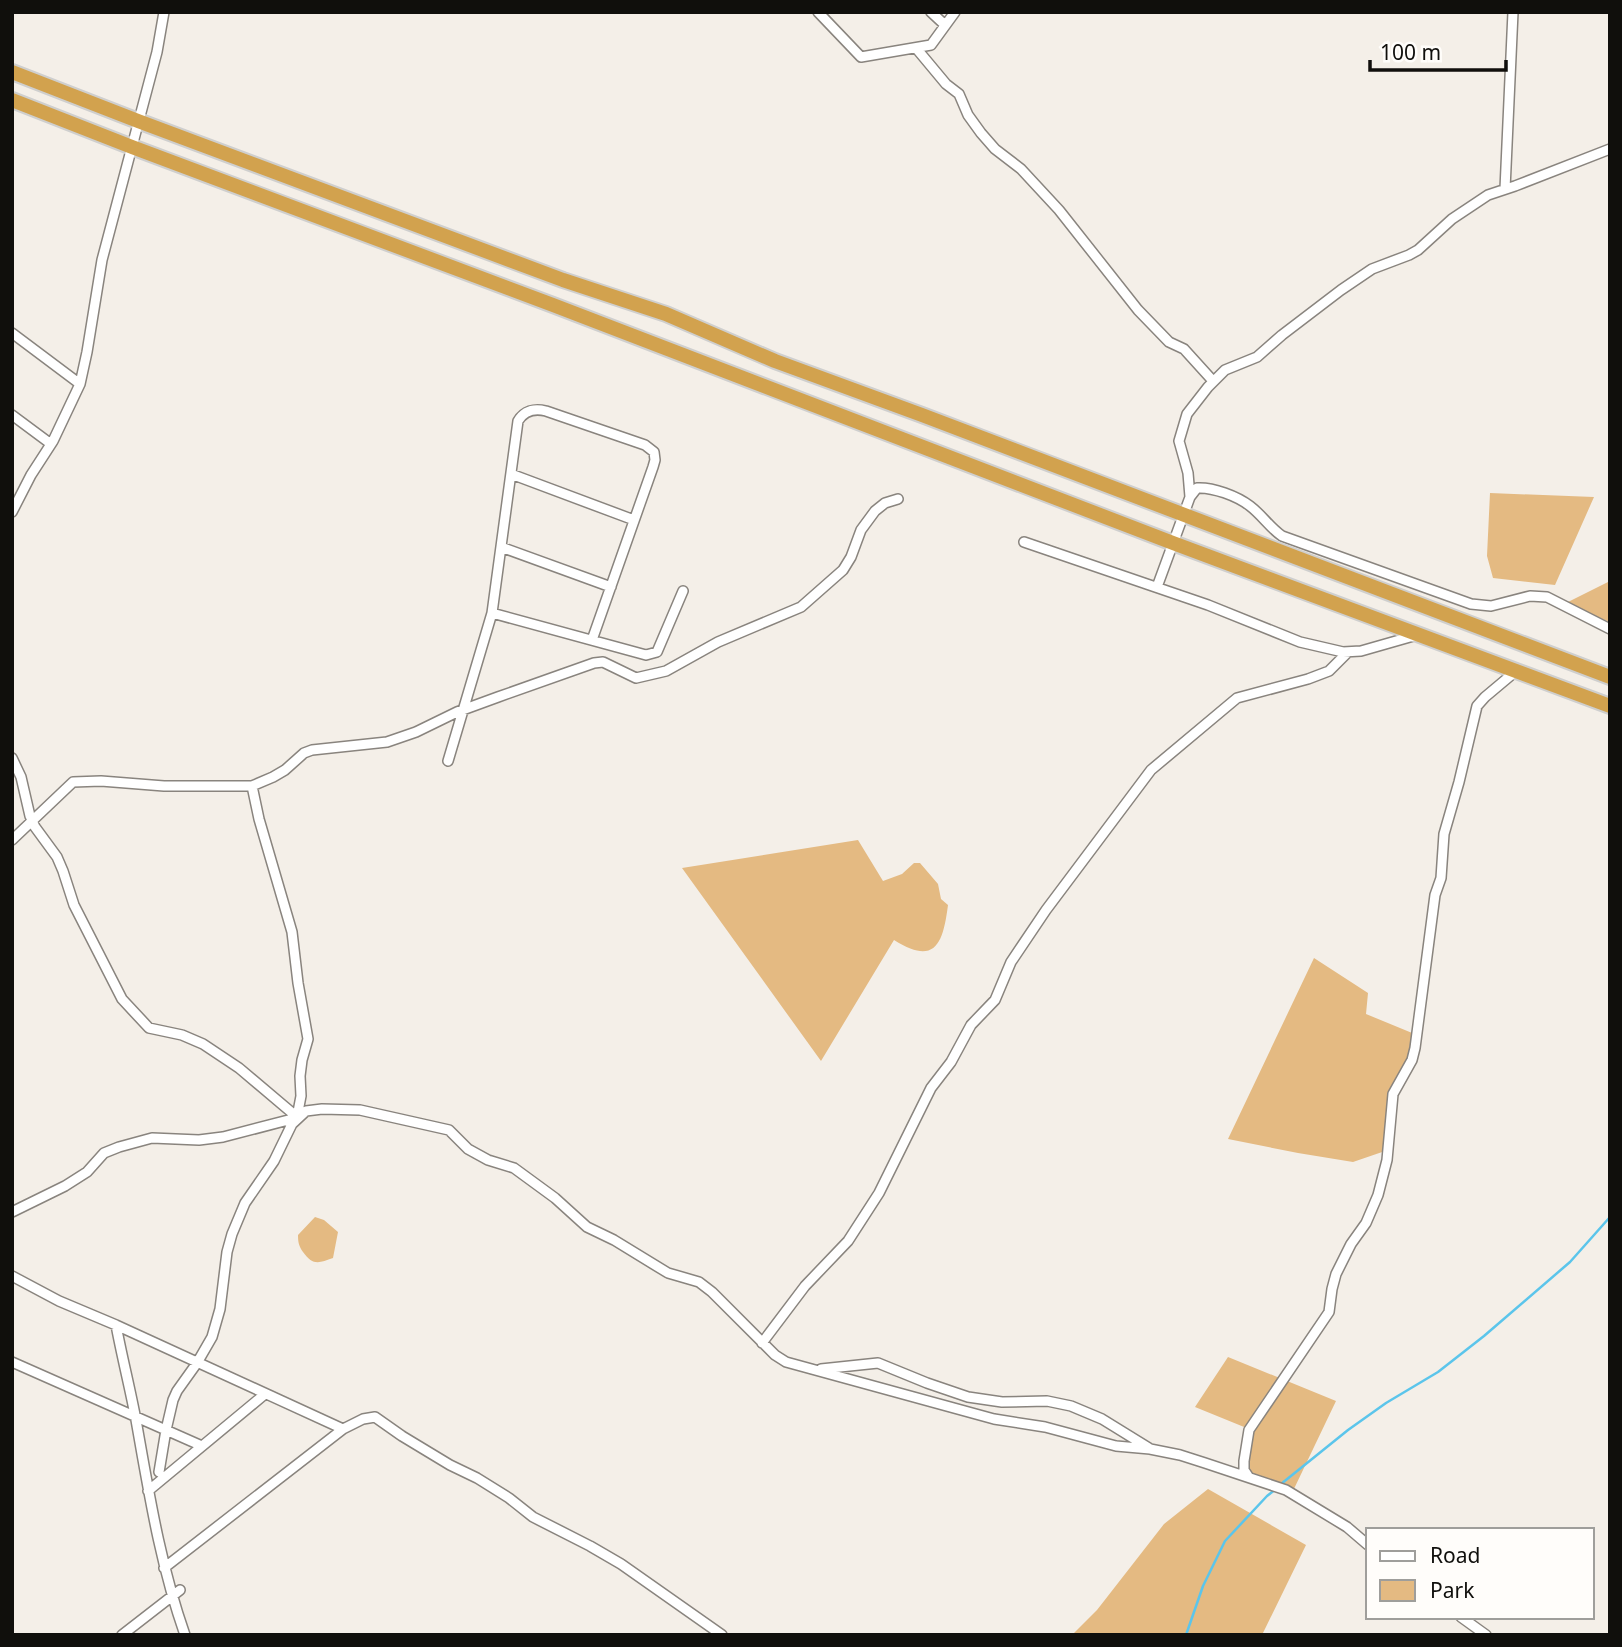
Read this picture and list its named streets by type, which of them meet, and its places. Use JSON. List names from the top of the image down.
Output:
{
  "legend": ["Road", "Park"],
  "scale_bar": "100 m"
}
